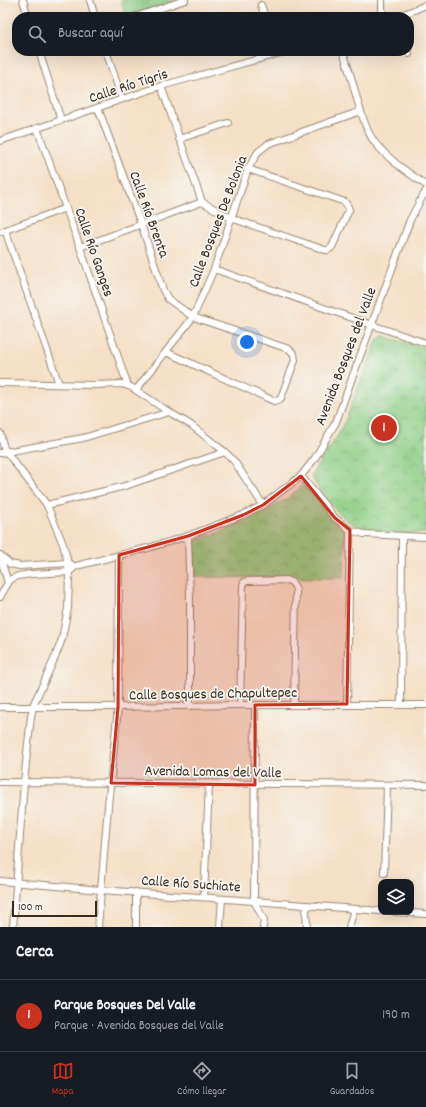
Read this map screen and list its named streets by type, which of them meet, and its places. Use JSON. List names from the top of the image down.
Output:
{
  "streets": {
    "street": [
      "Calle Río Tigris",
      "Calle Río Brenta",
      "Calle Bosques De Bolonia",
      "Calle Río Ganges",
      "Avenida Bosques del Valle",
      "Calle Bosques de Chapultepec",
      "Avenida Lomas del Valle",
      "Calle Río Suchiate"
    ]
  },
  "crossings": [
    ["Calle Río Tigris", "Calle Río Brenta"],
    ["Calle Río Tigris", "Calle Río Ganges"],
    ["Calle Río Brenta", "Calle Bosques De Bolonia"]
  ],
  "scale_bar": "100 m",
  "page": {
    "search": "Buscar aquí",
    "pins": "1",
    "scale": "100 m",
    "heading": "Cerca",
    "list": [
      {
        "mark": "1",
        "name": "Parque Bosques Del Valle",
        "note": "Parque · Avenida Bosques del Valle",
        "value": "190 m"
      }
    ],
    "nav": ["Mapa", "Cómo llegar", "Guardados"]
  }
}
